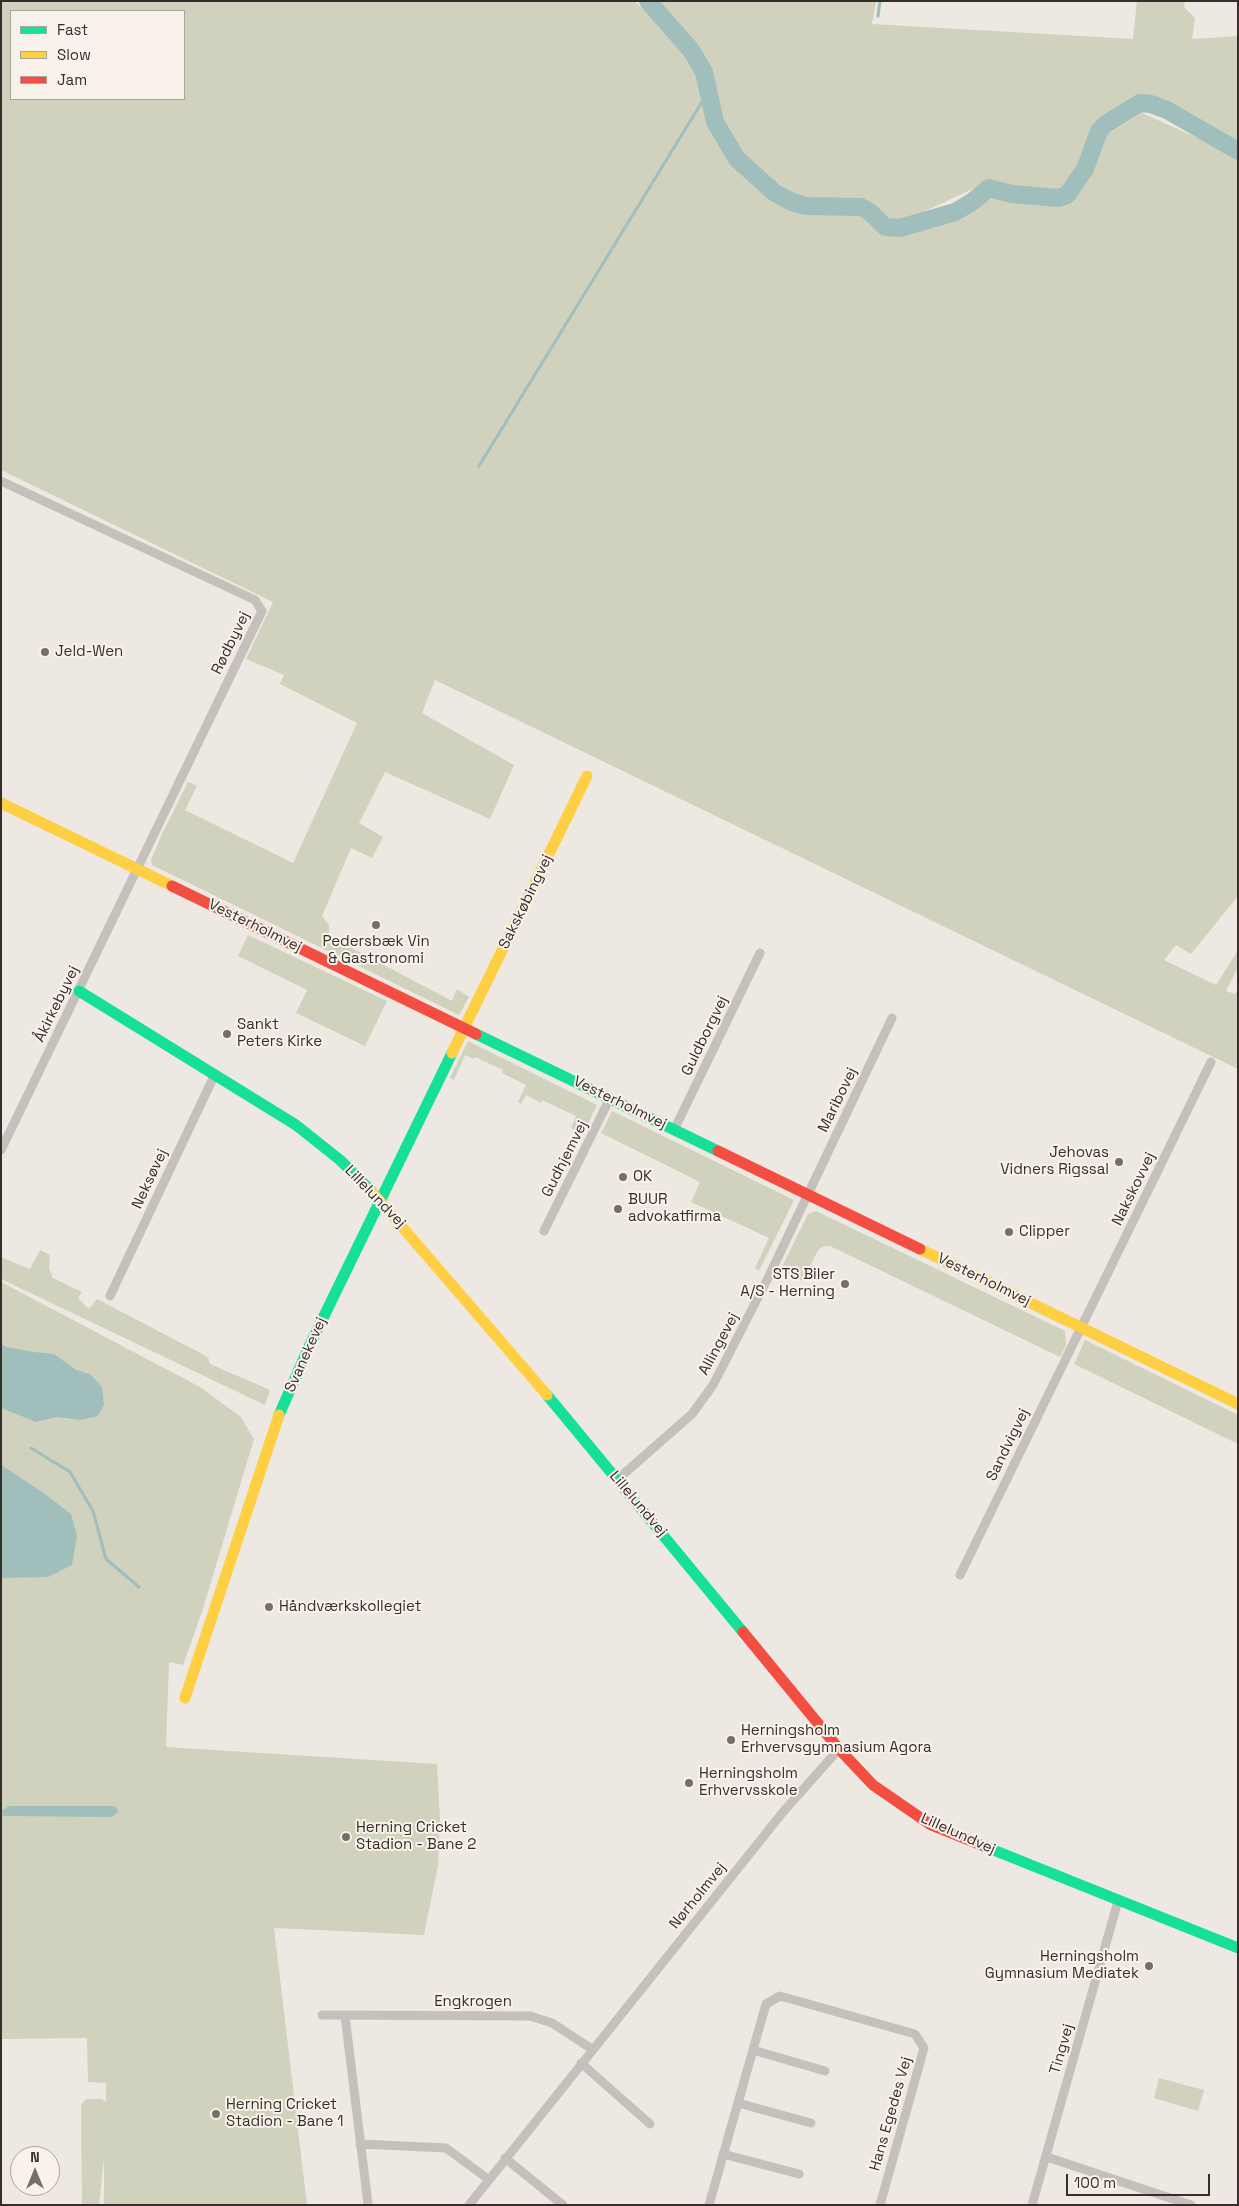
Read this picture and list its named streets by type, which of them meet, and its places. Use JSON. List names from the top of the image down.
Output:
{
  "streets": {
    "street": [
      "Rødbyvej",
      "Sakskøbingvej",
      "Vesterholmvej",
      "Åkirkebyvej",
      "Guldborgvej",
      "Maribovej",
      "Gudhjemvej",
      "Neksøvej",
      "Nakskovvej",
      "Lillelundvej",
      "Allingevej",
      "Svanekevej",
      "Sandvigvej",
      "Nørholmvej",
      "Engkrogen",
      "Tingvej",
      "Hans Egedes Vej"
    ]
  },
  "crossings": [
    ["Rødbyvej", "Vesterholmvej"],
    ["Rødbyvej", "Åkirkebyvej"],
    ["Sakskøbingvej", "Vesterholmvej"],
    ["Sakskøbingvej", "Svanekevej"],
    ["Vesterholmvej", "Åkirkebyvej"],
    ["Vesterholmvej", "Guldborgvej"],
    ["Vesterholmvej", "Maribovej"],
    ["Vesterholmvej", "Gudhjemvej"],
    ["Vesterholmvej", "Nakskovvej"],
    ["Vesterholmvej", "Allingevej"],
    ["Vesterholmvej", "Svanekevej"],
    ["Vesterholmvej", "Sandvigvej"],
    ["Åkirkebyvej", "Lillelundvej"],
    ["Maribovej", "Allingevej"],
    ["Neksøvej", "Lillelundvej"],
    ["Nakskovvej", "Sandvigvej"],
    ["Lillelundvej", "Allingevej"],
    ["Lillelundvej", "Svanekevej"],
    ["Lillelundvej", "Nørholmvej"],
    ["Lillelundvej", "Tingvej"],
    ["Nørholmvej", "Engkrogen"]
  ],
  "places": [
    "Jeld-Wen",
    "Pedersbæk Vin & Gastronomi",
    "Sankt Peters Kirke",
    "Jehovas Vidners Rigssal",
    "OK",
    "BUUR advokatfirma",
    "Clipper",
    "STS Biler A/S - Herning",
    "Håndværkskollegiet",
    "Herningsholm Erhvervsgymnasium Agora",
    "Herningsholm Erhvervsskole",
    "Herning Cricket Stadion - Bane 2",
    "Herningsholm Gymnasium Mediatek",
    "Herning Cricket Stadion - Bane 1"
  ],
  "legend": ["Fast", "Slow", "Jam"],
  "scale_bar": "100 m",
  "north": "top"
}
